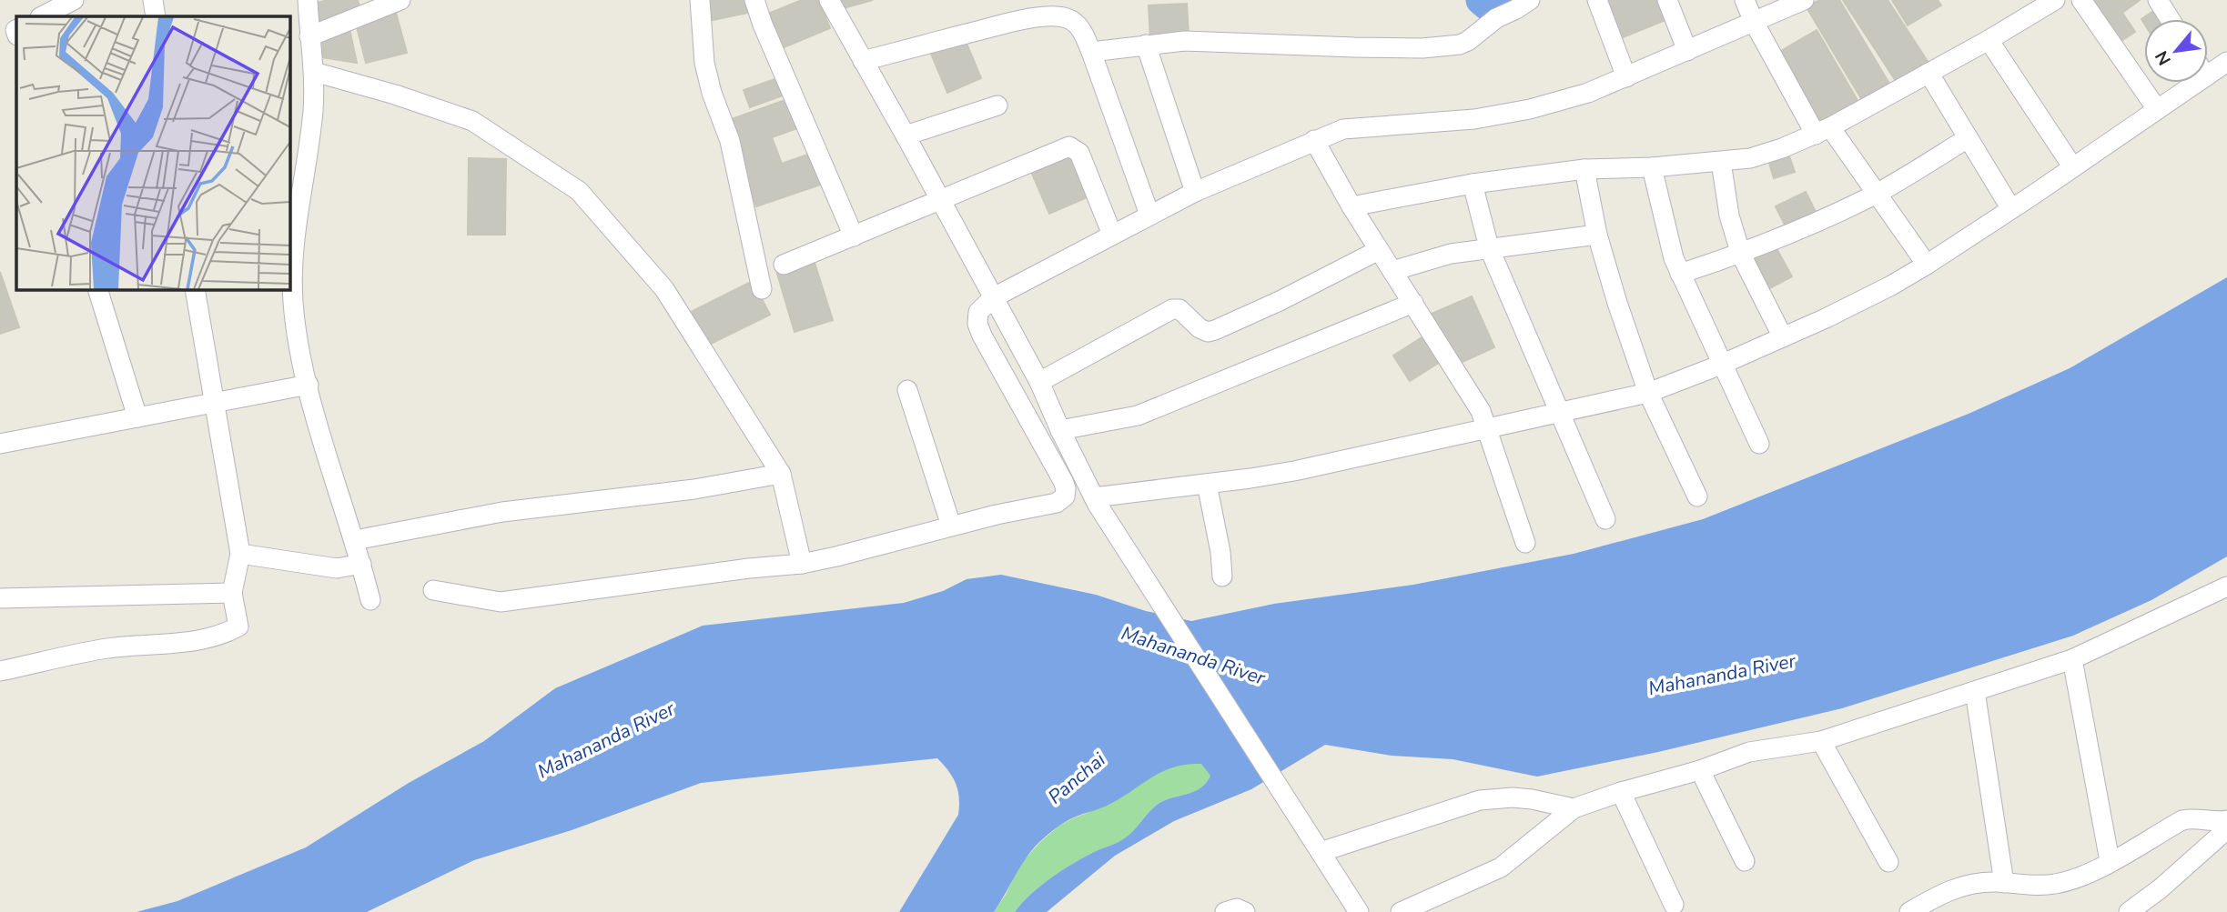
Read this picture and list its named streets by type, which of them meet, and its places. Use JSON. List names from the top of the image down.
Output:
{
  "water": ["Mahananda River", "Panchai"],
  "north": "bottom left"
}
